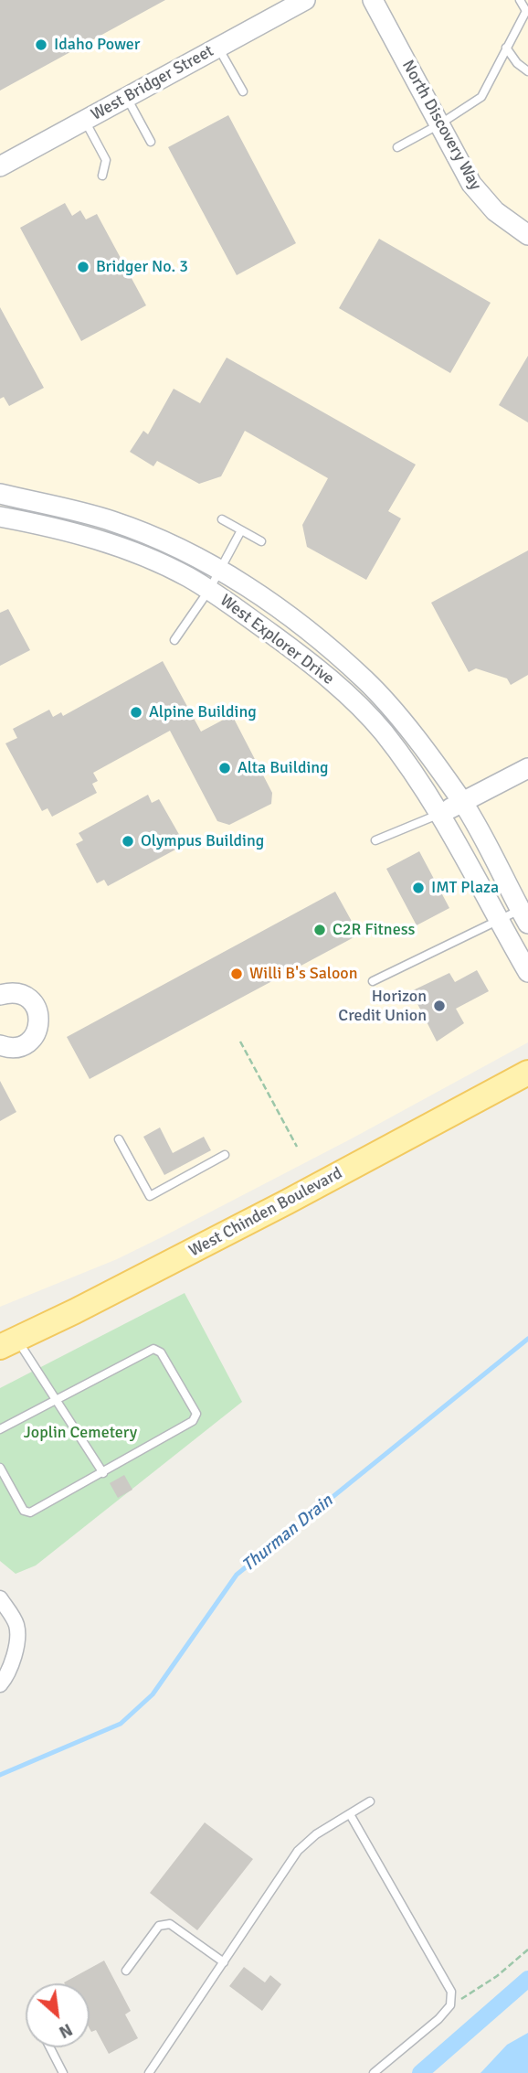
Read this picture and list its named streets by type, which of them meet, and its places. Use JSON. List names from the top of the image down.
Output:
{
  "streets": {
    "main road": ["West Chinden Boulevard"],
    "street": ["West Bridger Street", "North Discovery Way", "West Explorer Drive"]
  },
  "water": ["Thurman Drain"],
  "parks": ["Joplin Cemetery"],
  "places": [
    "Idaho Power",
    "Bridger No. 3",
    "Alpine Building",
    "Alta Building",
    "Olympus Building",
    "IMT Plaza",
    "C2R Fitness",
    "Willi B's Saloon",
    "Horizon Credit Union"
  ],
  "north": "bottom right"
}
